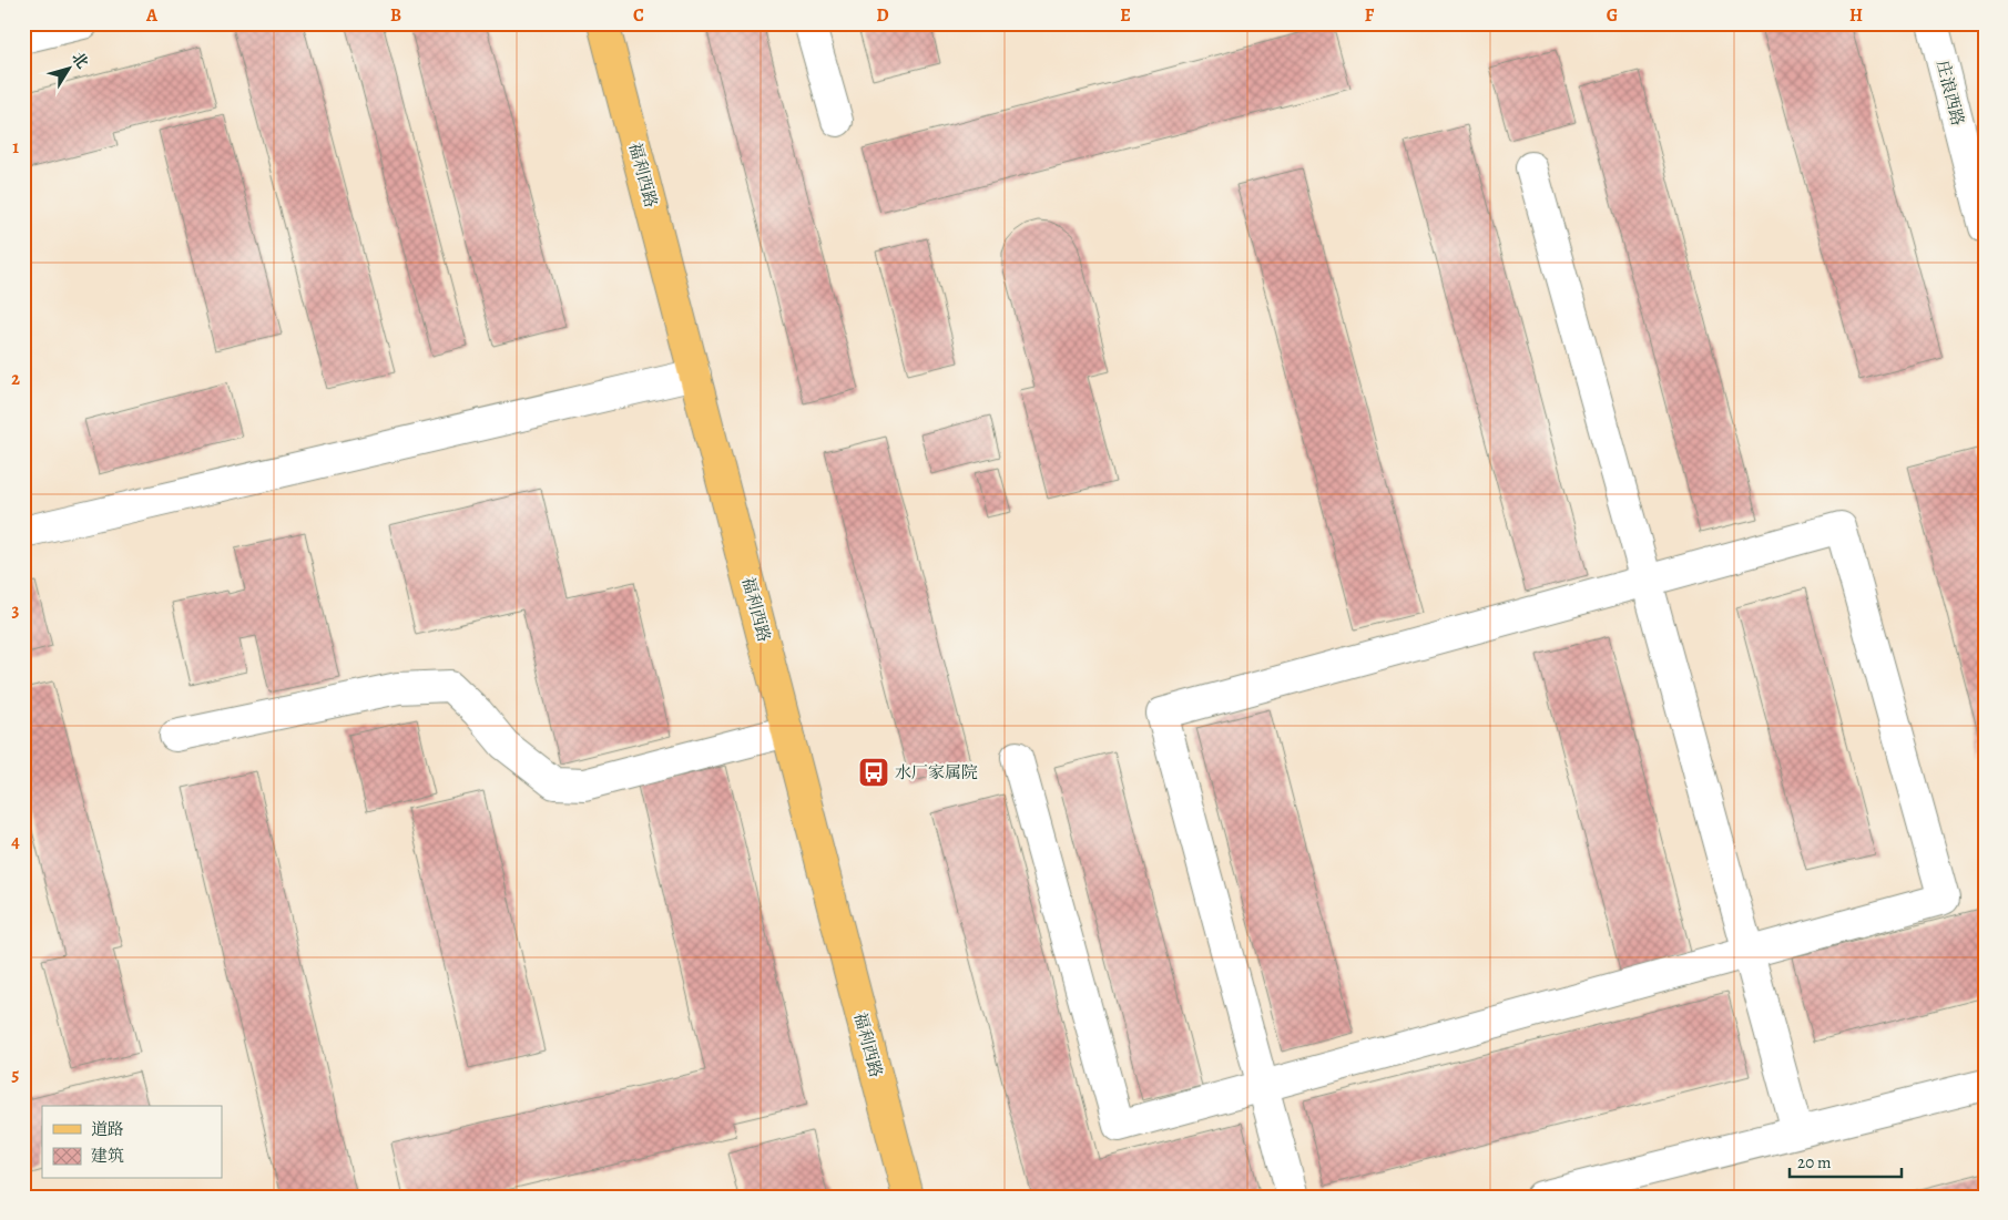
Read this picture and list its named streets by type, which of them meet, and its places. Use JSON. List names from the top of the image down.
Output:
{
  "streets": {
    "main road": ["福利西路"],
    "street": ["庄浪西路"]
  },
  "places": {
    "bus stop": ["水厂家属院"]
  },
  "legend": ["道路", "建筑"],
  "scale_bar": "20 m",
  "north": "top right",
  "grid": {
    "columns": [
      "A",
      "B",
      "C",
      "D",
      "E",
      "F",
      "G",
      "H"
    ],
    "rows": [
      "1",
      "2",
      "3",
      "4",
      "5"
    ]
  }
}
